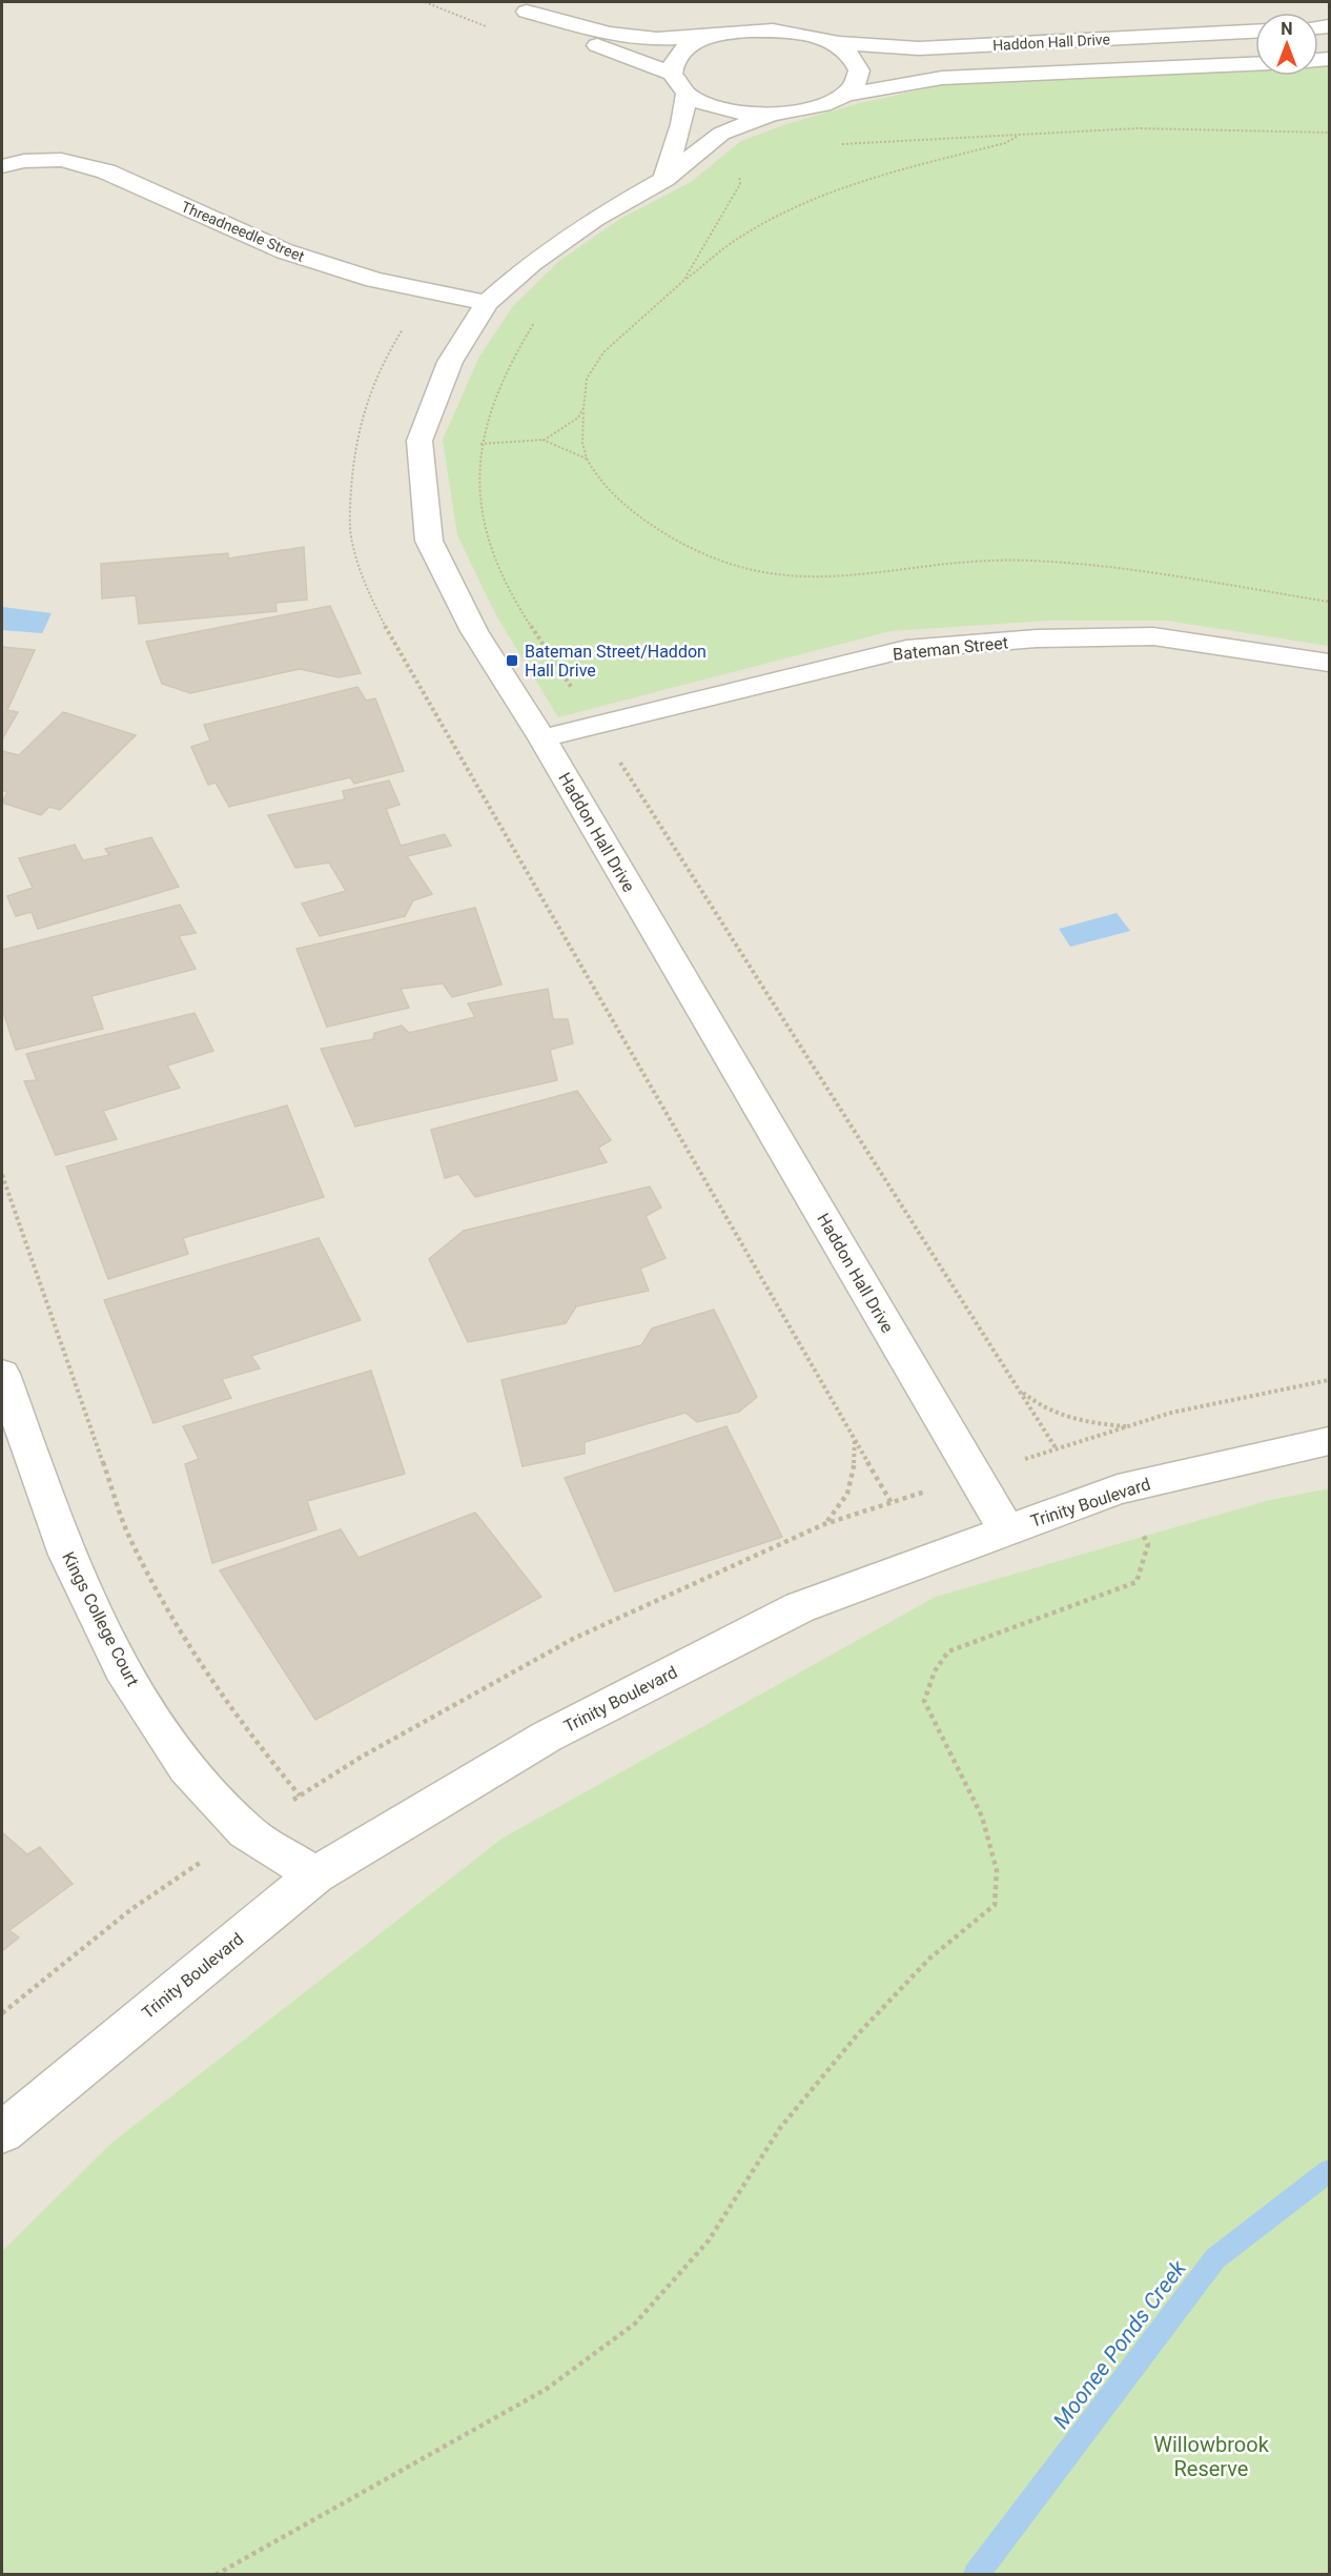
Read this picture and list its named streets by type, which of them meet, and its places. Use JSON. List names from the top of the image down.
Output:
{
  "streets": {
    "street": [
      "Haddon Hall Drive",
      "Threadneedle Street",
      "Bateman Street",
      "Trinity Boulevard",
      "Kings College Court"
    ]
  },
  "crossings": [
    ["Haddon Hall Drive", "Threadneedle Street"],
    ["Haddon Hall Drive", "Bateman Street"],
    ["Haddon Hall Drive", "Trinity Boulevard"],
    ["Trinity Boulevard", "Kings College Court"]
  ],
  "water": ["Moonee Ponds Creek"],
  "parks": ["Willowbrook Reserve"],
  "places": {
    "transit": ["Bateman Street/Haddon Hall Drive"]
  },
  "north": "top"
}
